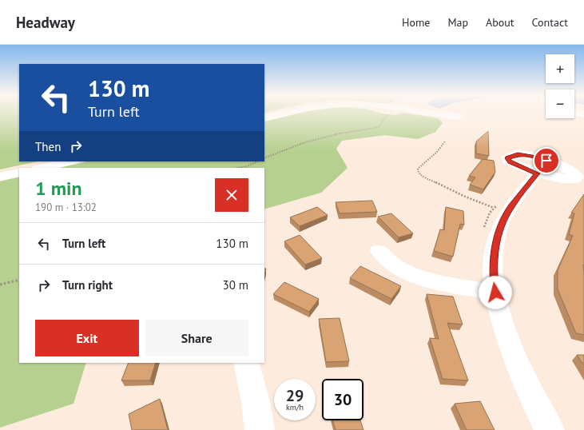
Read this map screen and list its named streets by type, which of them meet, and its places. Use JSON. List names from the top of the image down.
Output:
{
  "page": {
    "header": "Headway",
    "nav": [
      "Home",
      "Map",
      "About",
      "Contact"
    ],
    "map_buttons": ["+", "−"],
    "turn": ["130 m", "Turn left"],
    "then": "Then",
    "heading": ["1 min", "190 m · 13:02"],
    "list": [
      {
        "name": "Turn left",
        "value": "130 m"
      },
      {
        "name": "Turn right",
        "value": "30 m"
      }
    ],
    "buttons": ["Exit", "Share"],
    "speed": "29 km/h",
    "limit": "30"
  }
}
